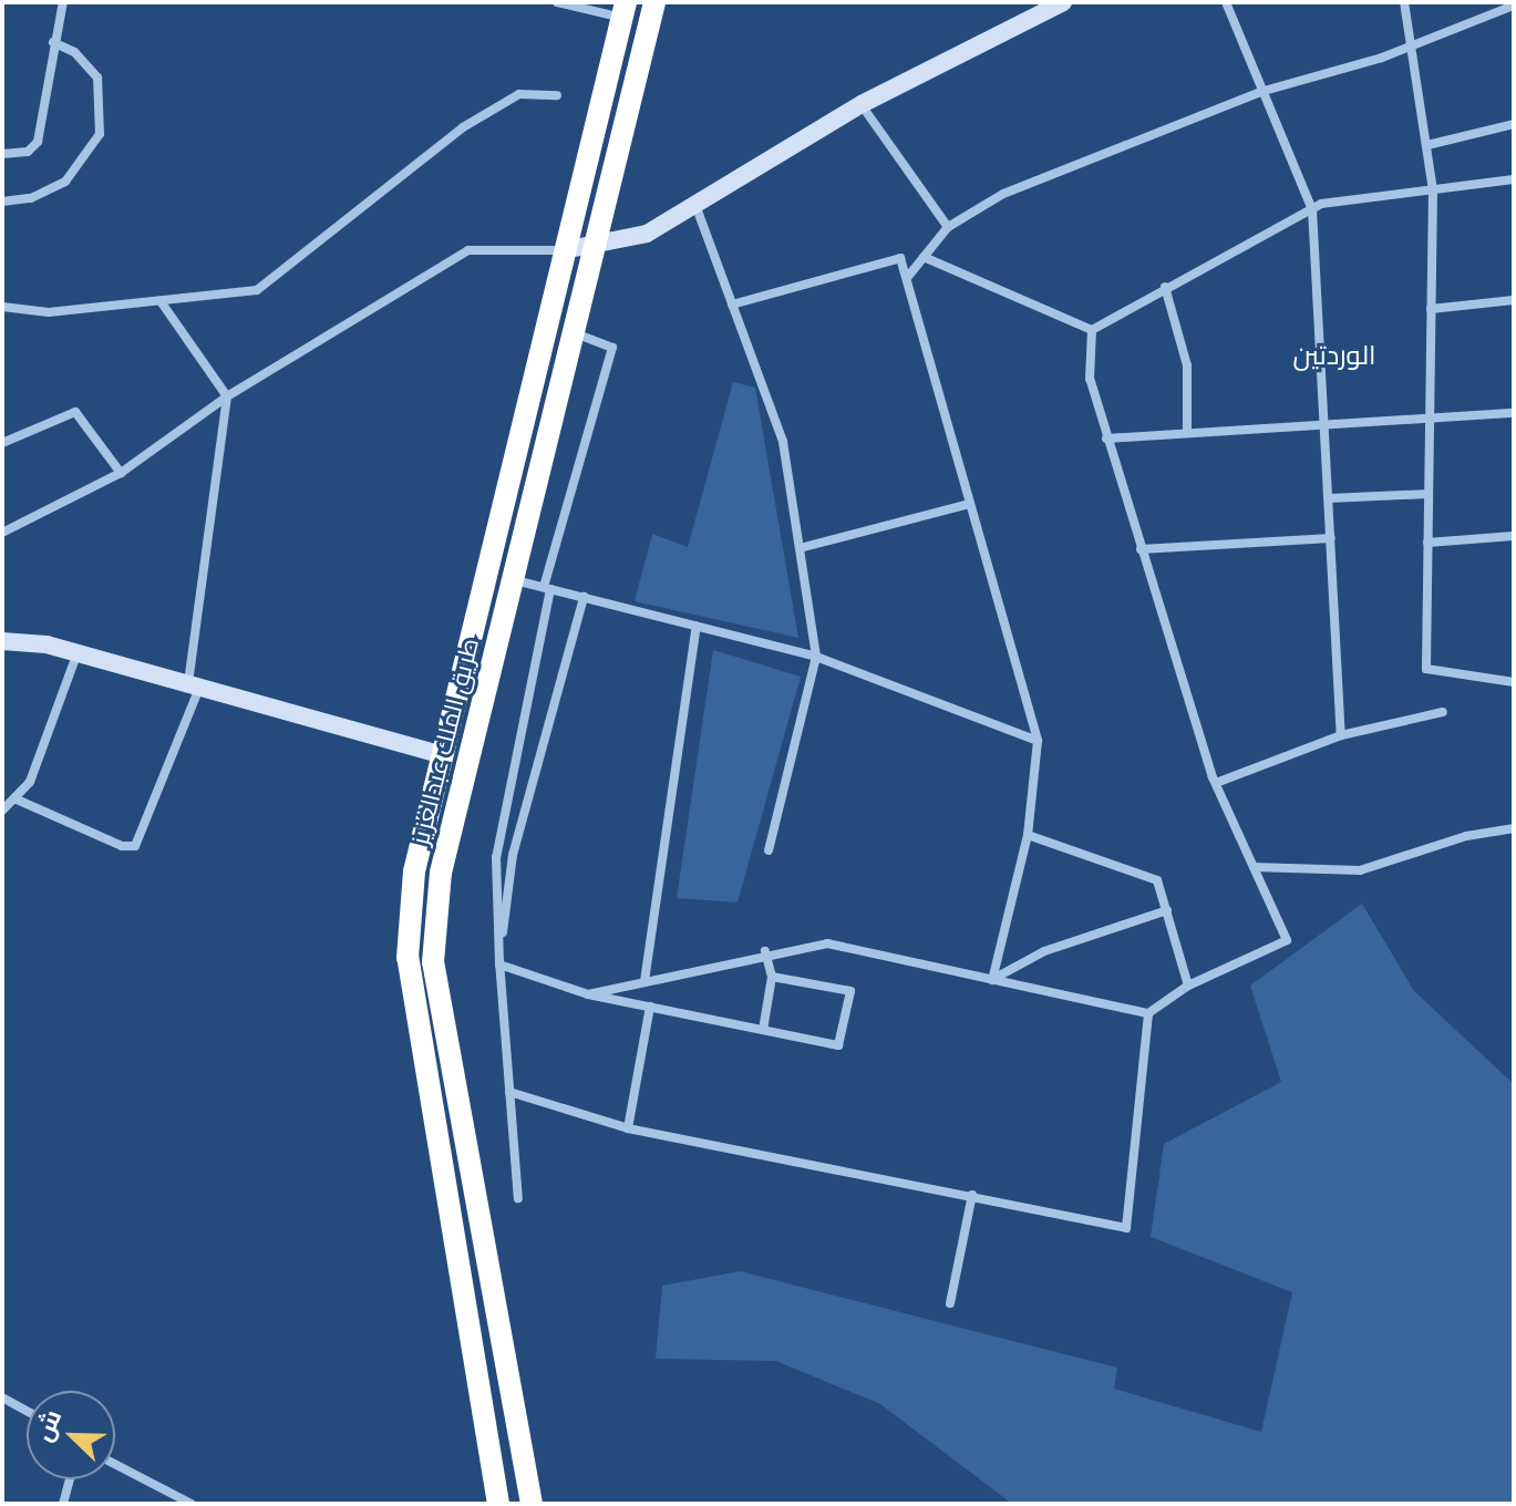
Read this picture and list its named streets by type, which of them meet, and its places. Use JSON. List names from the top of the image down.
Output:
{
  "streets": {
    "highway": ["طريق الملك عبدالعزيز"]
  },
  "districts": ["الوردتين"],
  "north": "top left"
}
